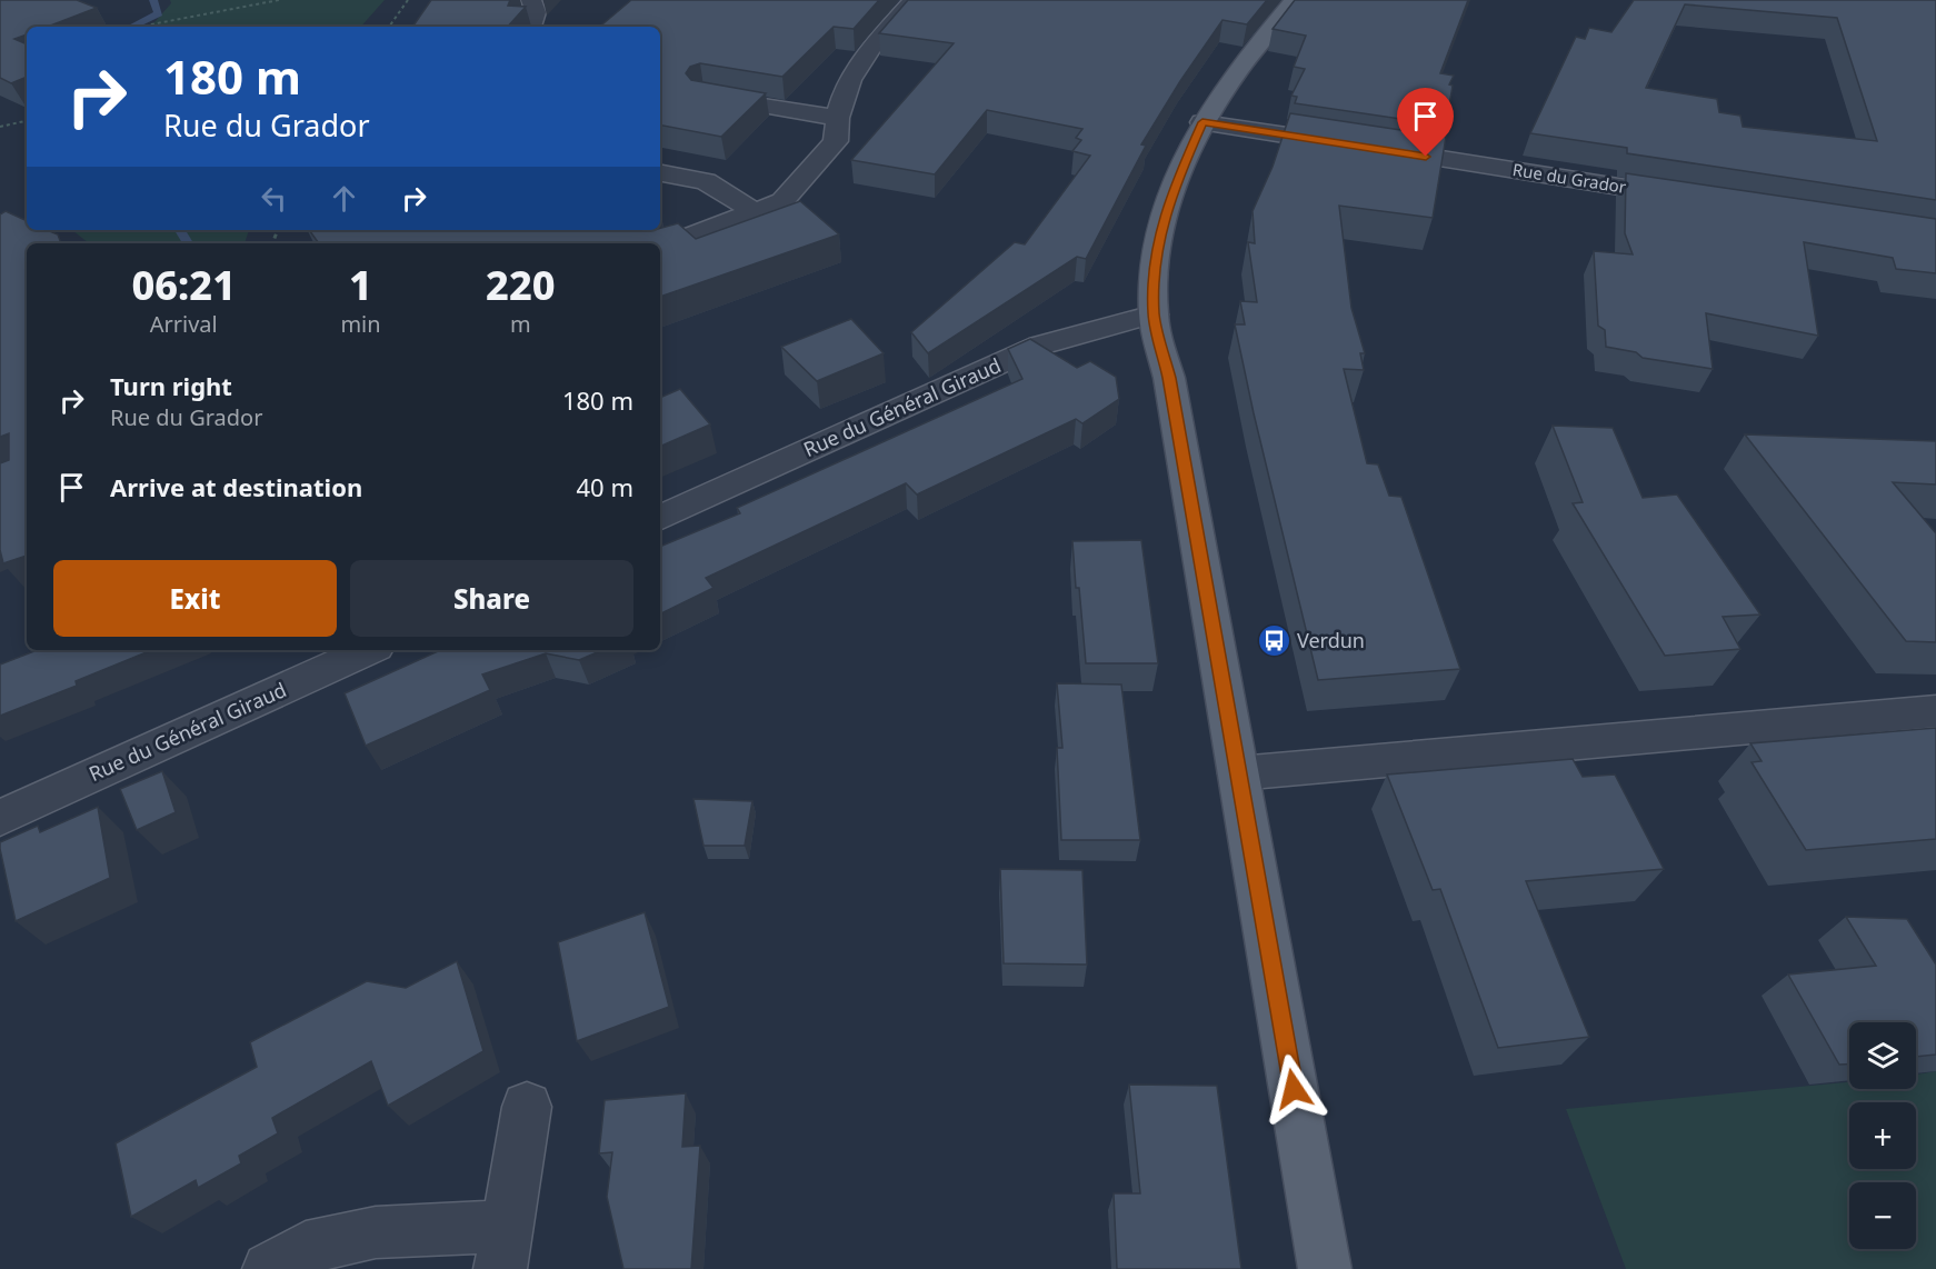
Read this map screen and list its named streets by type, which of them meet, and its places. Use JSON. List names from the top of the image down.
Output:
{
  "streets": {
    "street": ["Rue du Grador", "Rue du Général Giraud"]
  },
  "places": {
    "bus stop": ["Verdun"]
  },
  "page": {
    "turn": ["180 m", "Rue du Grador"],
    "eta": [
      "06:21",
      "Arrival",
      "1",
      "min",
      "220",
      "m"
    ],
    "list": [
      {
        "name": "Turn right",
        "note": "Rue du Grador",
        "value": "180 m"
      },
      {
        "name": "Arrive at destination",
        "value": "40 m"
      }
    ],
    "buttons": ["Exit", "Share"],
    "map_buttons": ["+", "−"]
  }
}
